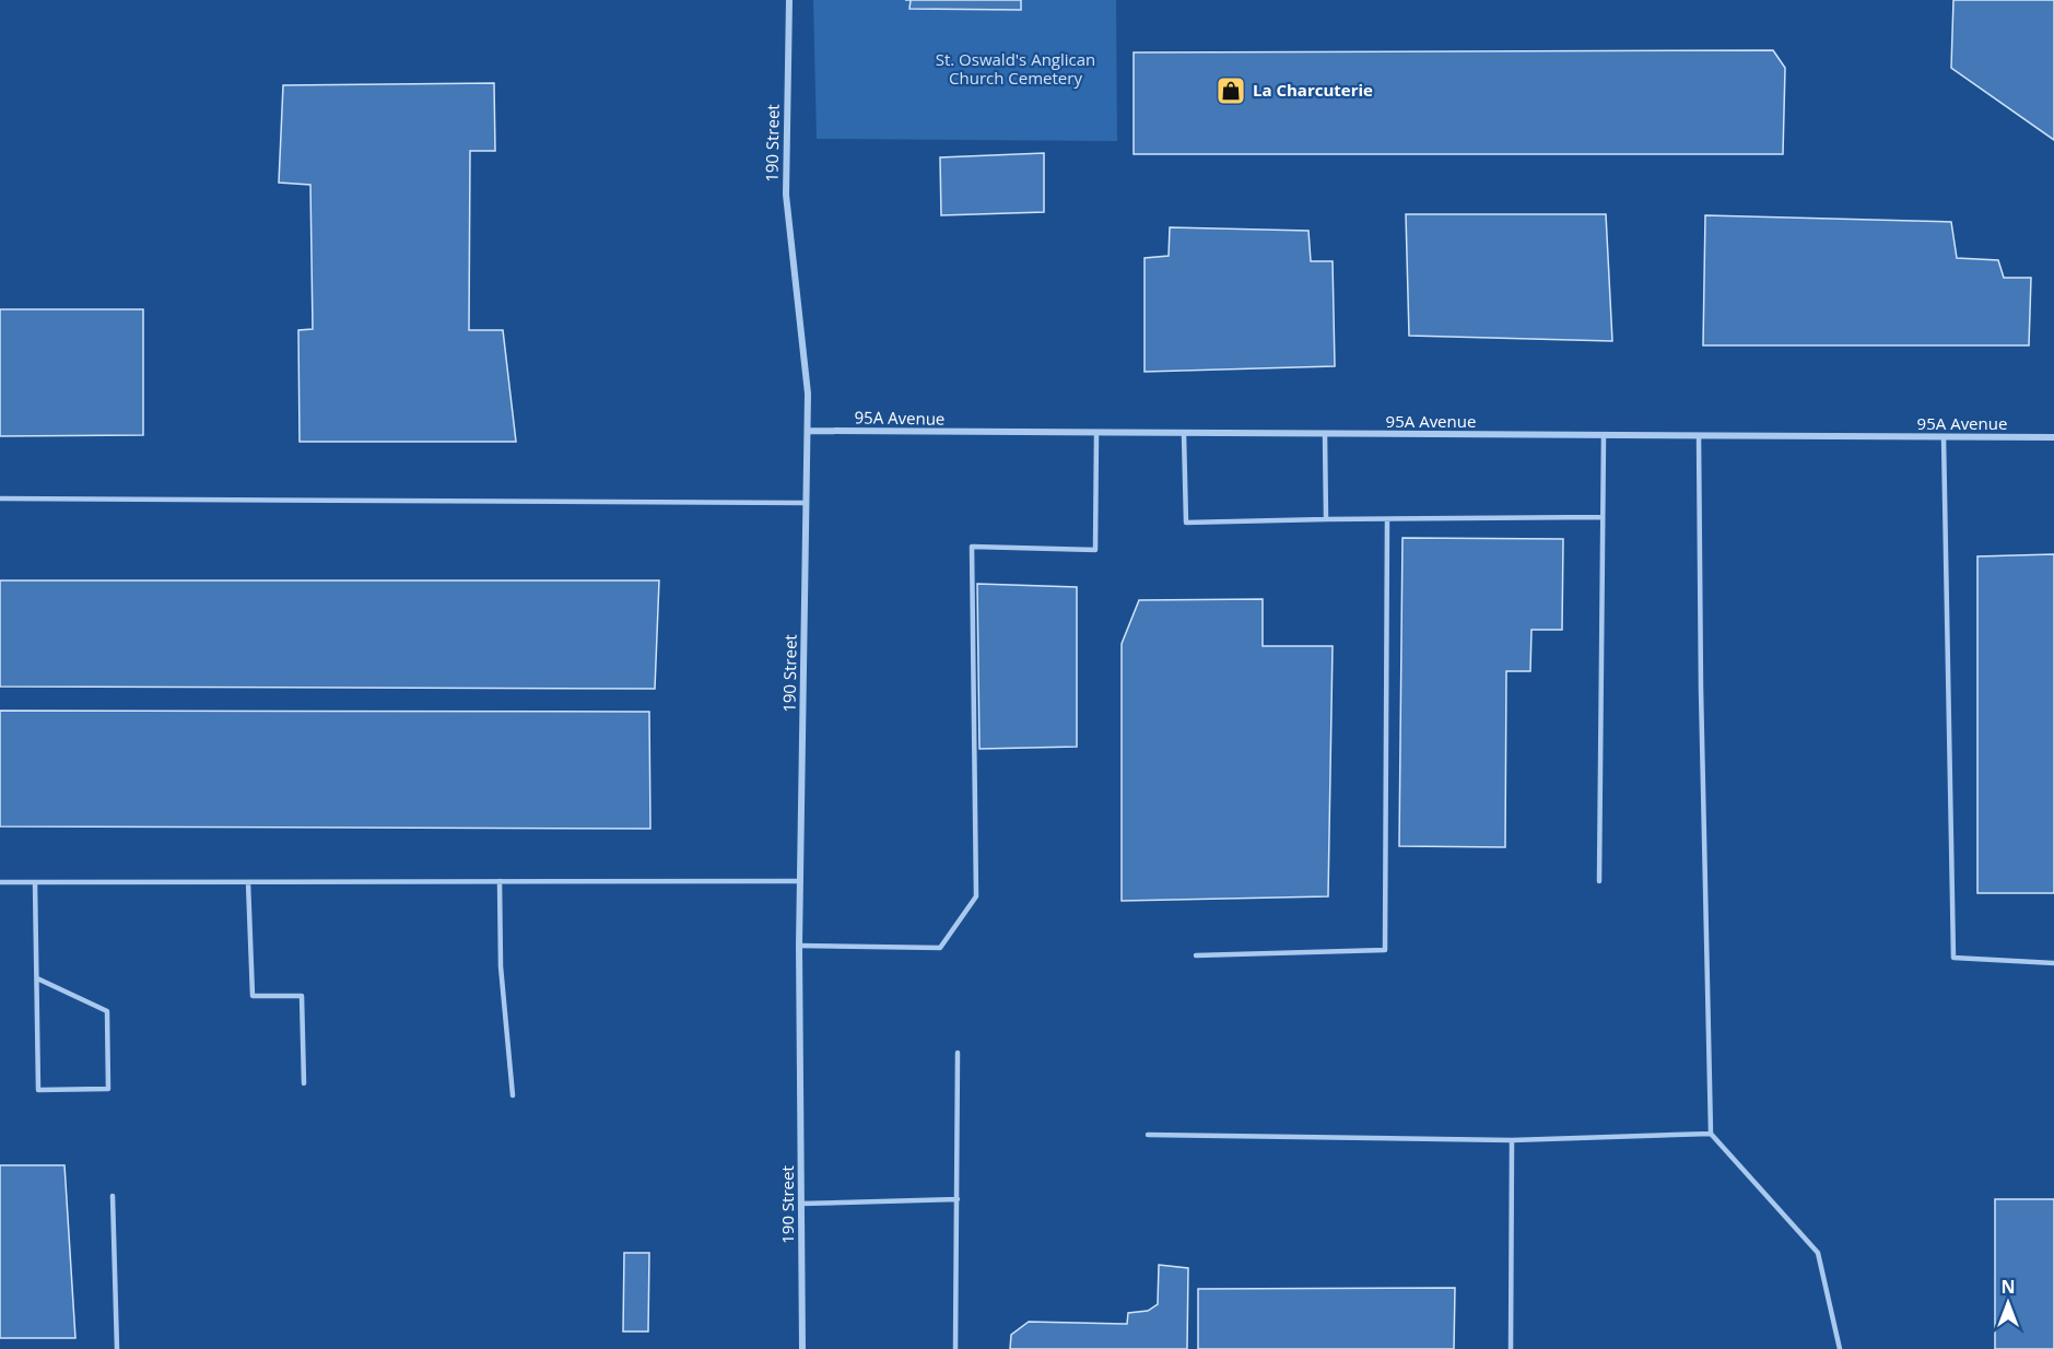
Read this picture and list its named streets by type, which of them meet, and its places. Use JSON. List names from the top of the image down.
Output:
{
  "streets": {
    "street": ["190 Street", "95A Avenue"]
  },
  "crossings": [
    ["190 Street", "95A Avenue"]
  ],
  "parks": ["St. Oswald's Anglican Church Cemetery"],
  "places": {
    "shop": ["La Charcuterie"]
  },
  "north": "top"
}
